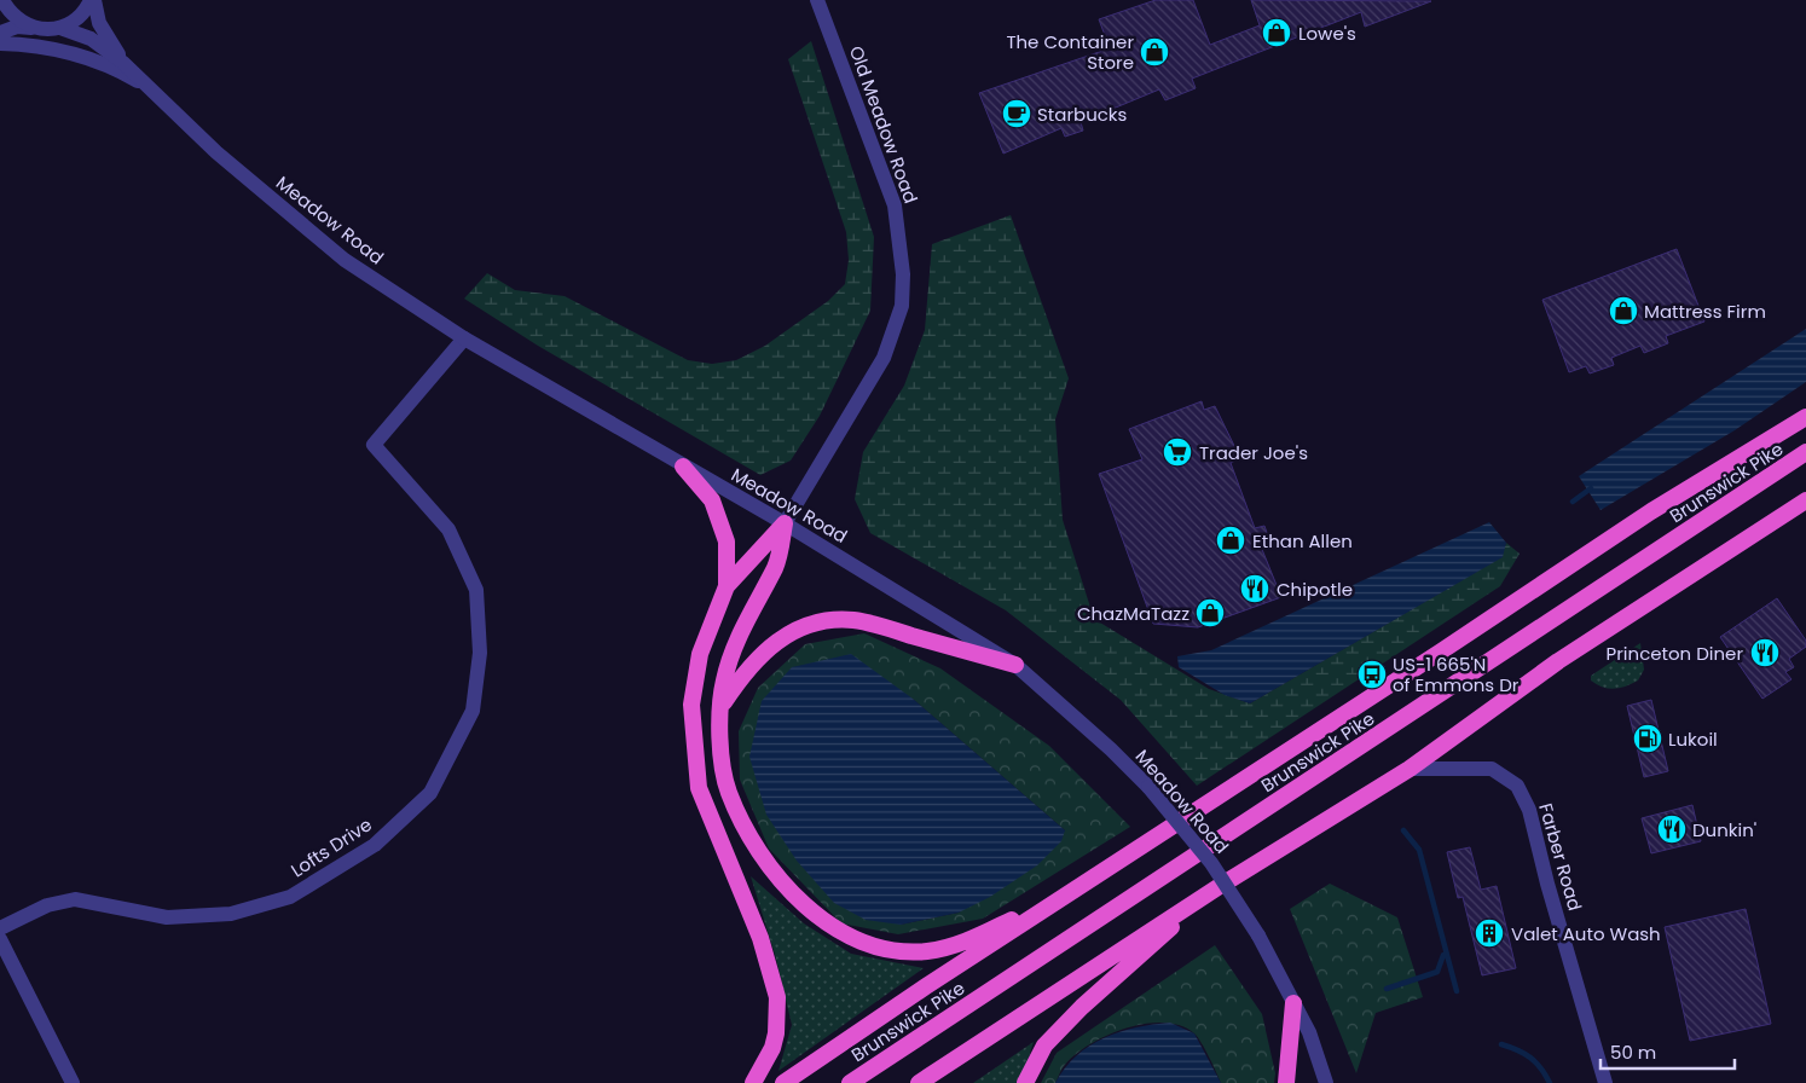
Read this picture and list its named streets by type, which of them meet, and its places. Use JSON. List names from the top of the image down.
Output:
{
  "streets": {
    "highway": ["Brunswick Pike"],
    "street": [
      "Old Meadow Road",
      "Meadow Road",
      "Lofts Drive",
      "Farber Road"
    ]
  },
  "crossings": [
    ["Old Meadow Road", "Meadow Road"],
    ["Meadow Road", "Lofts Drive"]
  ],
  "places": {
    "shop": [
      "Lowe's",
      "The Container Store",
      "Mattress Firm",
      "Ethan Allen",
      "ChazMaTazz"
    ],
    "cafe": ["Starbucks"],
    "supermarket": ["Trader Joe's"],
    "restaurant": ["Chipotle", "Princeton Diner", "Dunkin'"],
    "bus stop": ["US-1 665'N of Emmons Dr"],
    "fuel station": ["Lukoil"],
    "building": ["Valet Auto Wash"]
  },
  "scale_bar": "50 m"
}
